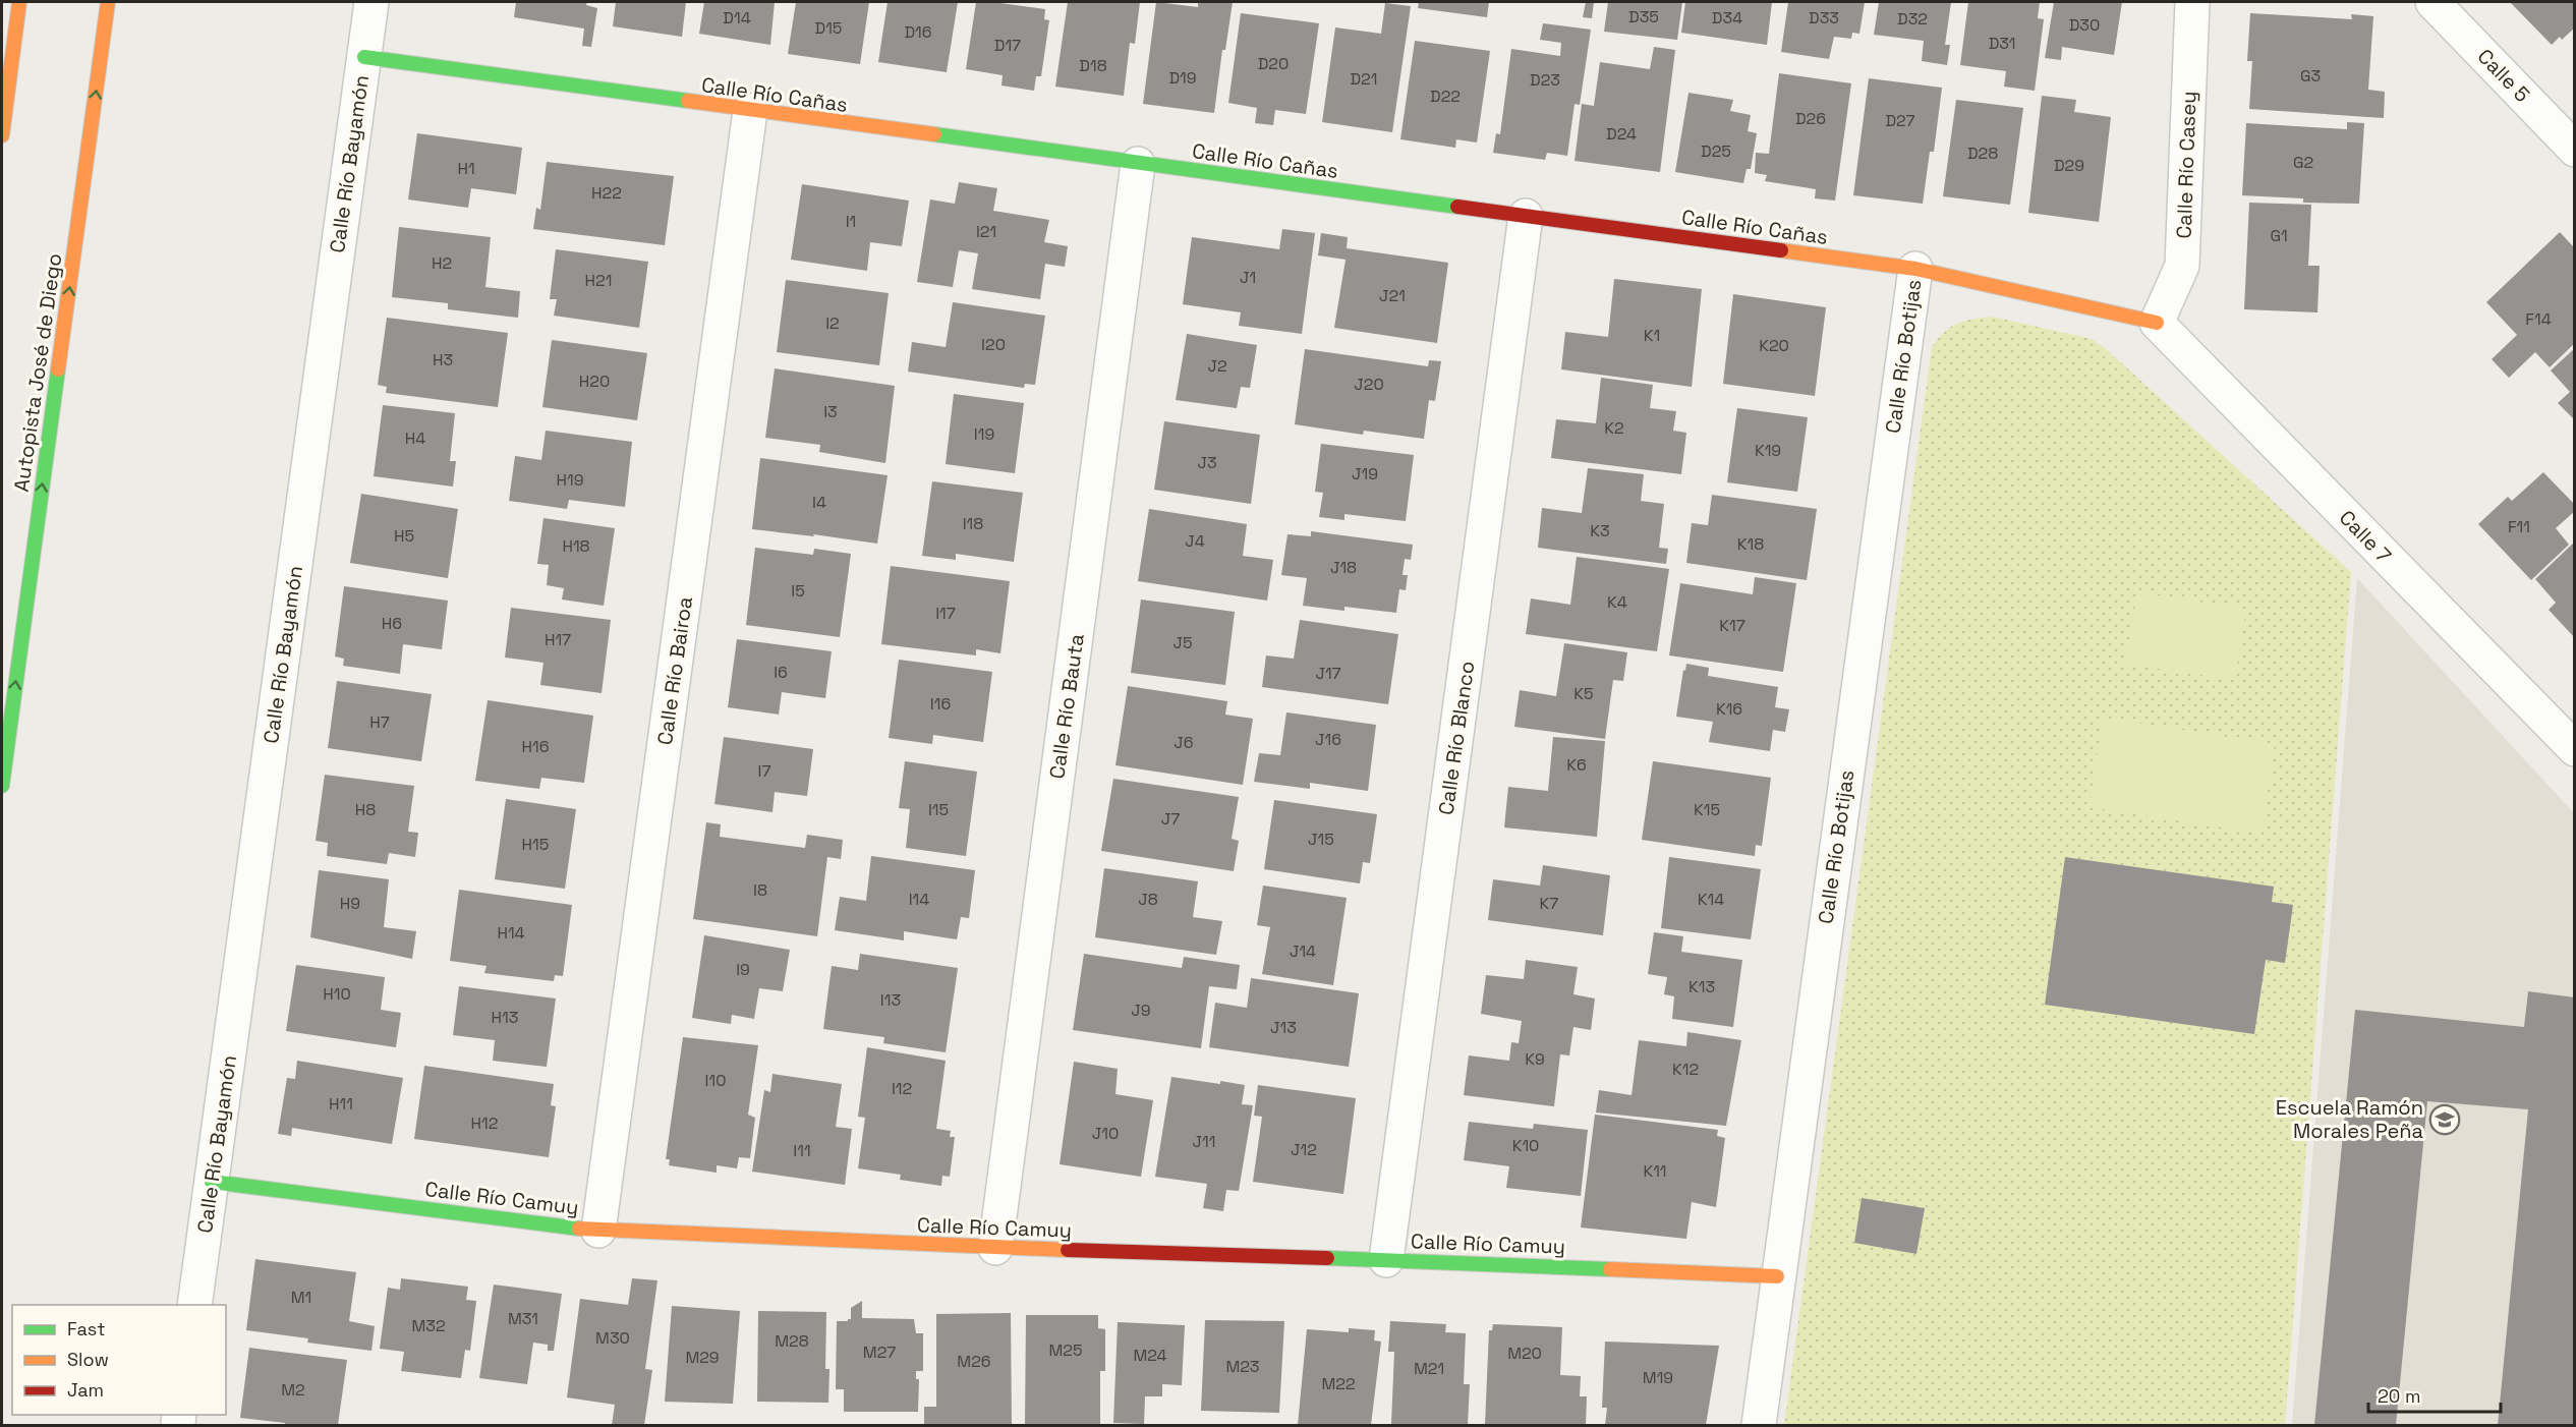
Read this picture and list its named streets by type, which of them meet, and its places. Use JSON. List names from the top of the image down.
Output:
{
  "streets": {
    "main road": ["Calle Río Cañas", "Autopista José de Diego", "Calle Río Camuy"],
    "street": [
      "Calle 5",
      "Calle Río Bayamón",
      "Calle Río Casey",
      "Calle Río Botijas",
      "Calle 7",
      "Calle Río Bairoa",
      "Calle Río Bauta",
      "Calle Río Blanco"
    ]
  },
  "crossings": [
    ["Calle Río Cañas", "Calle Río Bayamón"],
    ["Calle Río Cañas", "Calle Río Casey"],
    ["Calle Río Cañas", "Calle Río Botijas"],
    ["Calle Río Cañas", "Calle 7"],
    ["Calle Río Cañas", "Calle Río Bairoa"],
    ["Calle Río Cañas", "Calle Río Bauta"],
    ["Calle Río Cañas", "Calle Río Blanco"],
    ["Calle Río Bayamón", "Calle Río Camuy"],
    ["Calle Río Casey", "Calle 7"],
    ["Calle Río Botijas", "Calle Río Camuy"],
    ["Calle Río Bairoa", "Calle Río Camuy"],
    ["Calle Río Bauta", "Calle Río Camuy"],
    ["Calle Río Blanco", "Calle Río Camuy"]
  ],
  "one_way": ["Autopista José de Diego"],
  "places": {
    "school or university": ["Escuela Ramón Morales Peña"]
  },
  "house_numbers": [
    "D35",
    "D14",
    "D34",
    "D33",
    "D32",
    "D30",
    "D15",
    "D16",
    "D31",
    "D17",
    "D20",
    "D18",
    "G3",
    "D19",
    "D21",
    "D23",
    "D22",
    "D26",
    "D27",
    "D24",
    "D25",
    "D28",
    "G2",
    "D29",
    "H1",
    "H22",
    "I1",
    "I21",
    "G1",
    "H2",
    "J1",
    "H21",
    "J21",
    "F14",
    "I2",
    "K1",
    "I20",
    "K20",
    "H3",
    "J2",
    "H20",
    "J20",
    "I3",
    "K2",
    "I19",
    "H4",
    "K19",
    "J3",
    "J19",
    "H19",
    "I4",
    "I18",
    "F11",
    "K3",
    "H5",
    "J4",
    "K18",
    "H18",
    "J18",
    "I5",
    "K4",
    "I17",
    "H6",
    "K17",
    "H17",
    "J5",
    "I6",
    "J17",
    "K5",
    "I16",
    "K16",
    "H7",
    "J16",
    "J6",
    "H16",
    "K6",
    "I7",
    "H8",
    "I15",
    "K15",
    "J7",
    "J15",
    "H15",
    "I8",
    "I14",
    "J8",
    "K14",
    "H9",
    "K7",
    "H14",
    "J14",
    "I9",
    "K13",
    "H10",
    "I13",
    "J9",
    "H13",
    "J13",
    "K9",
    "K12",
    "I10",
    "I12",
    "H11",
    "H12",
    "J10",
    "J11",
    "K10",
    "J12",
    "I11",
    "K11",
    "M1",
    "M31",
    "M32",
    "M30",
    "M28",
    "M25",
    "M27",
    "M20",
    "M24",
    "M29",
    "M26",
    "M23",
    "M21",
    "M19",
    "M22",
    "M2"
  ],
  "legend": ["Fast", "Slow", "Jam"],
  "scale_bar": "20 m"
}
